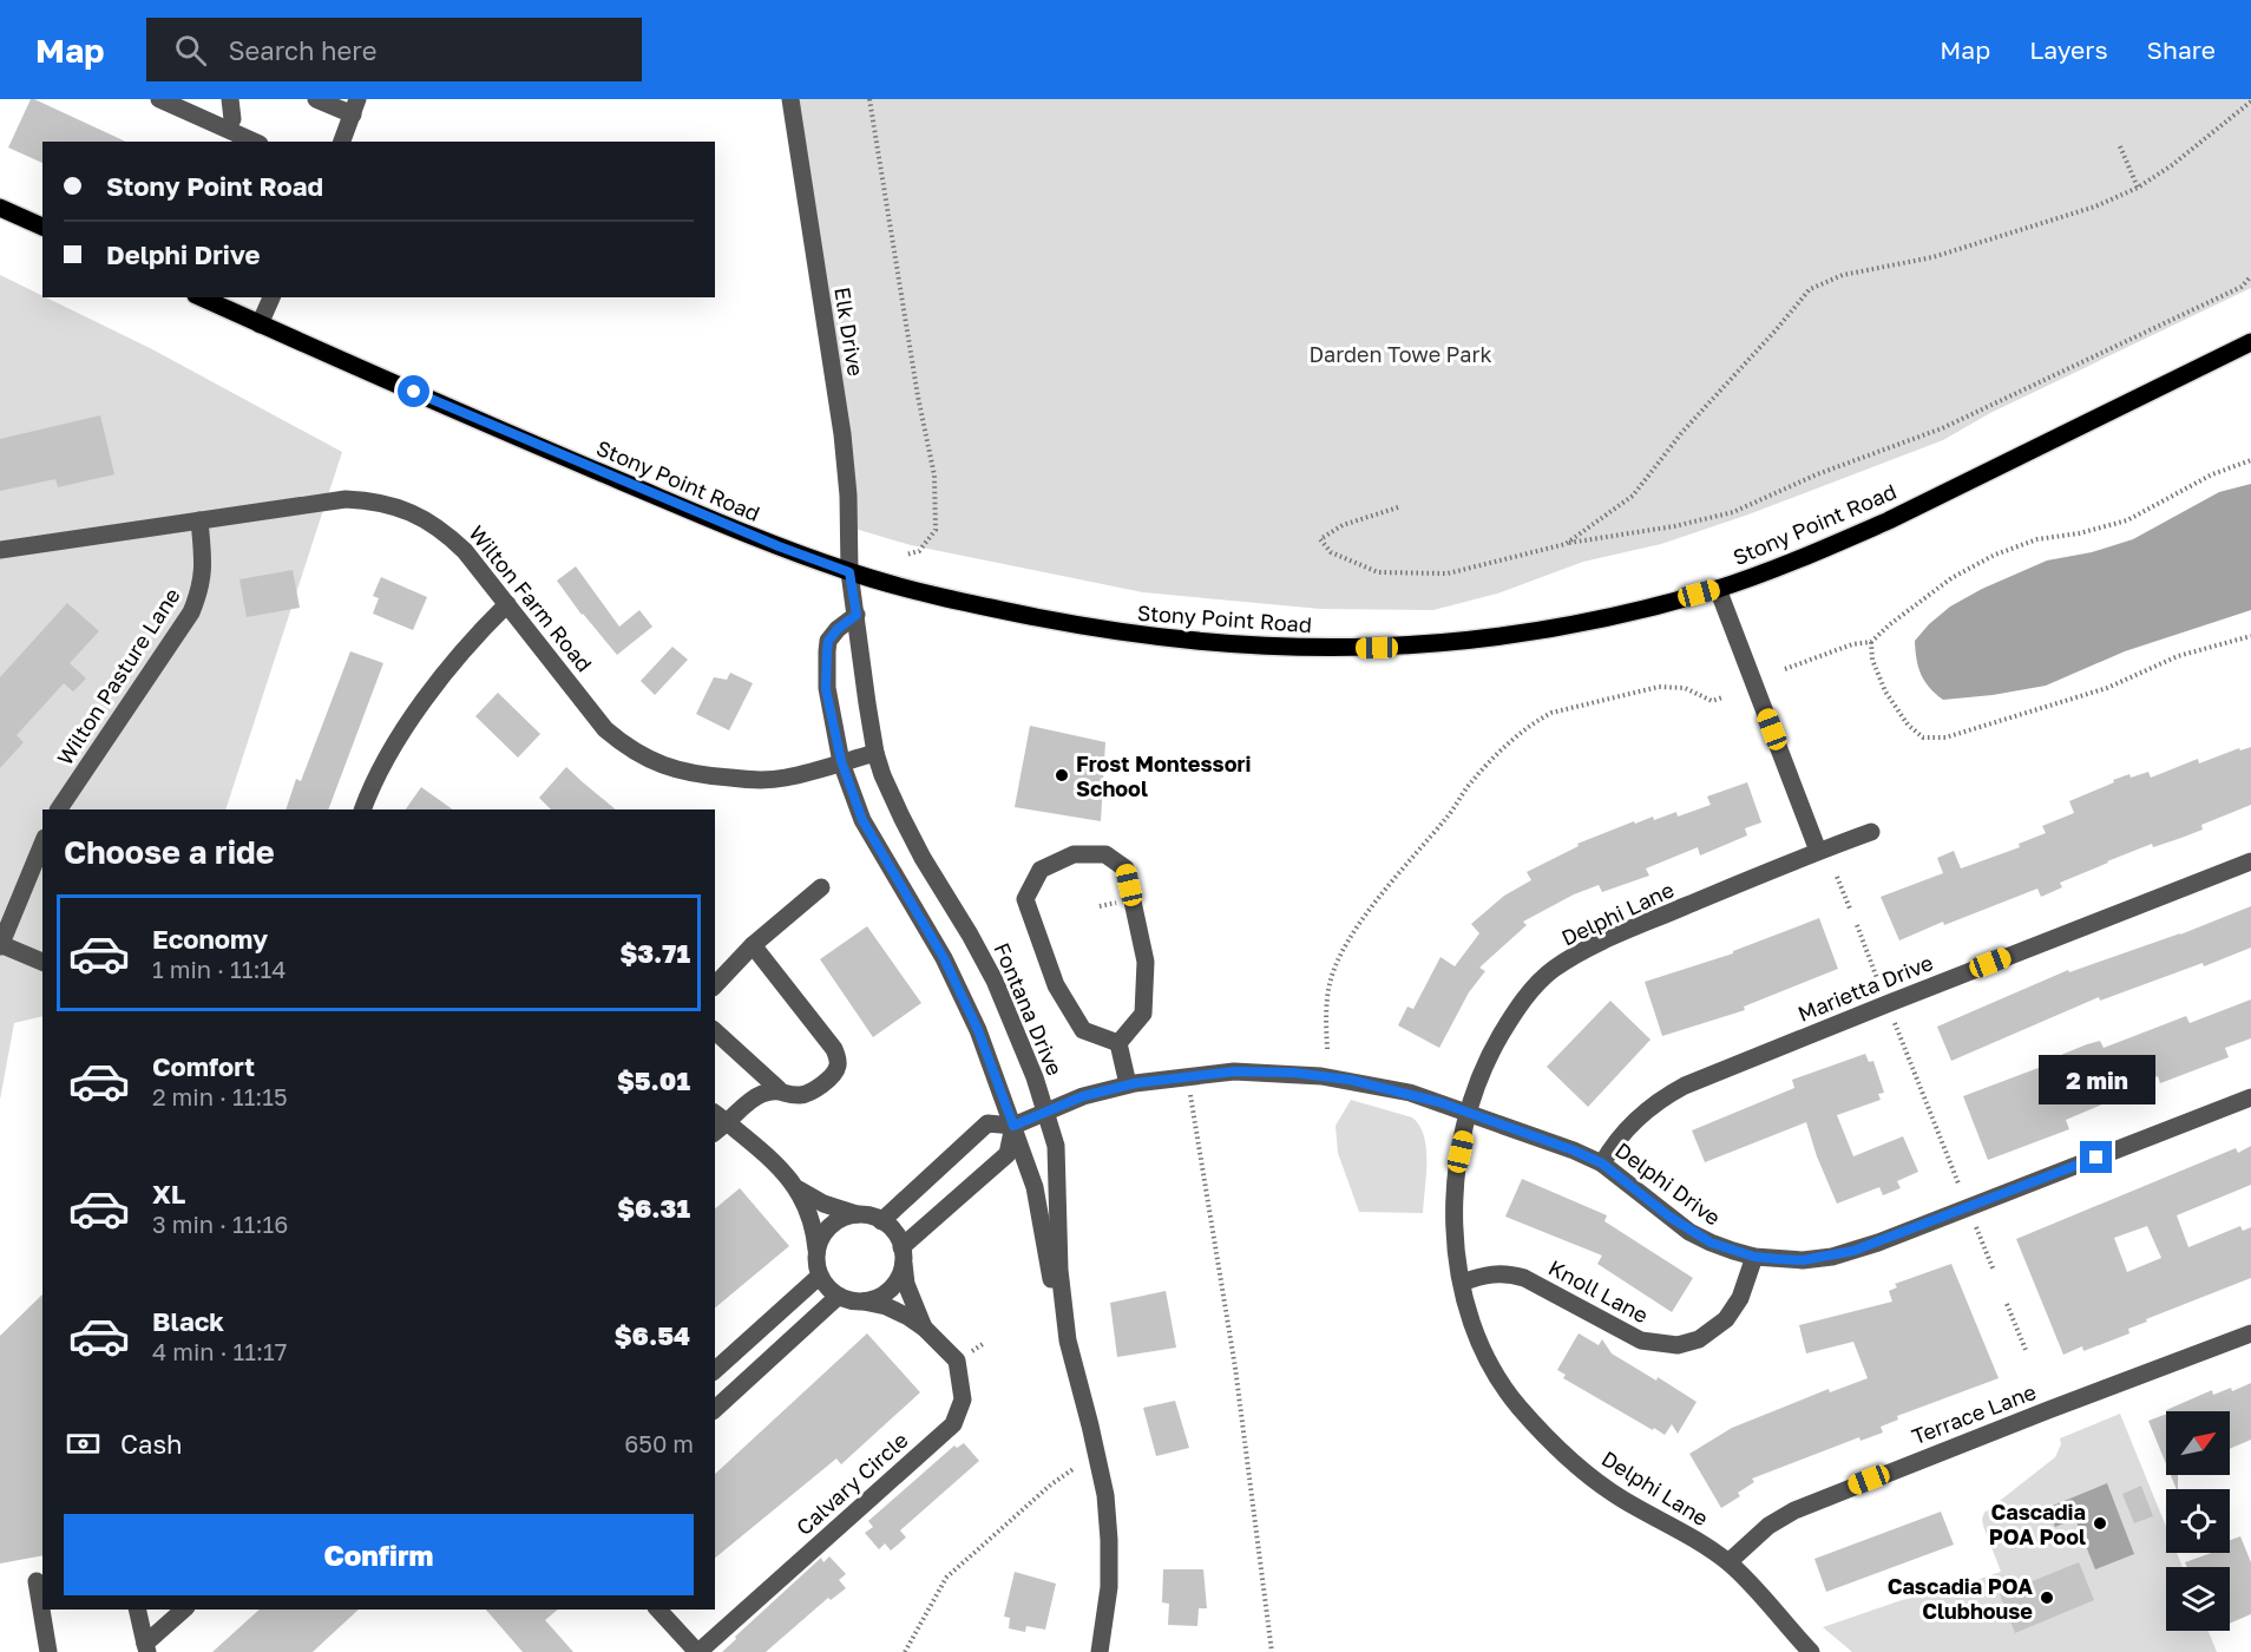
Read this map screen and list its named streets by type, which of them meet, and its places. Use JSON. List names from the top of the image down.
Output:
{
  "streets": {
    "main road": ["Stony Point Road"],
    "street": [
      "Elk Drive",
      "Wilton Farm Road",
      "Wilton Pasture Lane",
      "Delphi Lane",
      "Marietta Drive",
      "Fontana Drive",
      "Delphi Drive",
      "Knoll Lane",
      "Terrace Lane",
      "Calvary Circle"
    ]
  },
  "crossings": [
    ["Elk Drive", "Stony Point Road"],
    ["Elk Drive", "Fontana Drive"],
    ["Wilton Farm Road", "Wilton Pasture Lane"],
    ["Wilton Farm Road", "Fontana Drive"],
    ["Delphi Lane", "Delphi Drive"],
    ["Delphi Lane", "Knoll Lane"],
    ["Delphi Lane", "Terrace Lane"],
    ["Marietta Drive", "Delphi Drive"],
    ["Fontana Drive", "Delphi Drive"],
    ["Delphi Drive", "Knoll Lane"],
    ["Delphi Drive", "Calvary Circle"]
  ],
  "parks": ["Darden Towe Park"],
  "places": ["Frost Montessori School", "Cascadia POA Pool", "Cascadia POA Clubhouse"],
  "north": "top right",
  "page": {
    "header": "Map",
    "search": "Search here",
    "nav": ["Map", "Layers", "Share"],
    "banner": ["Stony Point Road", "Delphi Drive"],
    "heading": "Choose a ride",
    "list": [
      {
        "name": "Economy",
        "note": "1 min · 11:14",
        "value": "$3.71"
      },
      {
        "name": "Comfort",
        "note": "2 min · 11:15",
        "value": "$5.01"
      },
      {
        "name": "XL",
        "note": "3 min · 11:16",
        "value": "$6.31"
      },
      {
        "name": "Black",
        "note": "4 min · 11:17",
        "value": "$6.54"
      }
    ],
    "bubble": "2 min",
    "pay": ["Cash", "650 m"],
    "buttons": "Confirm"
  }
}
